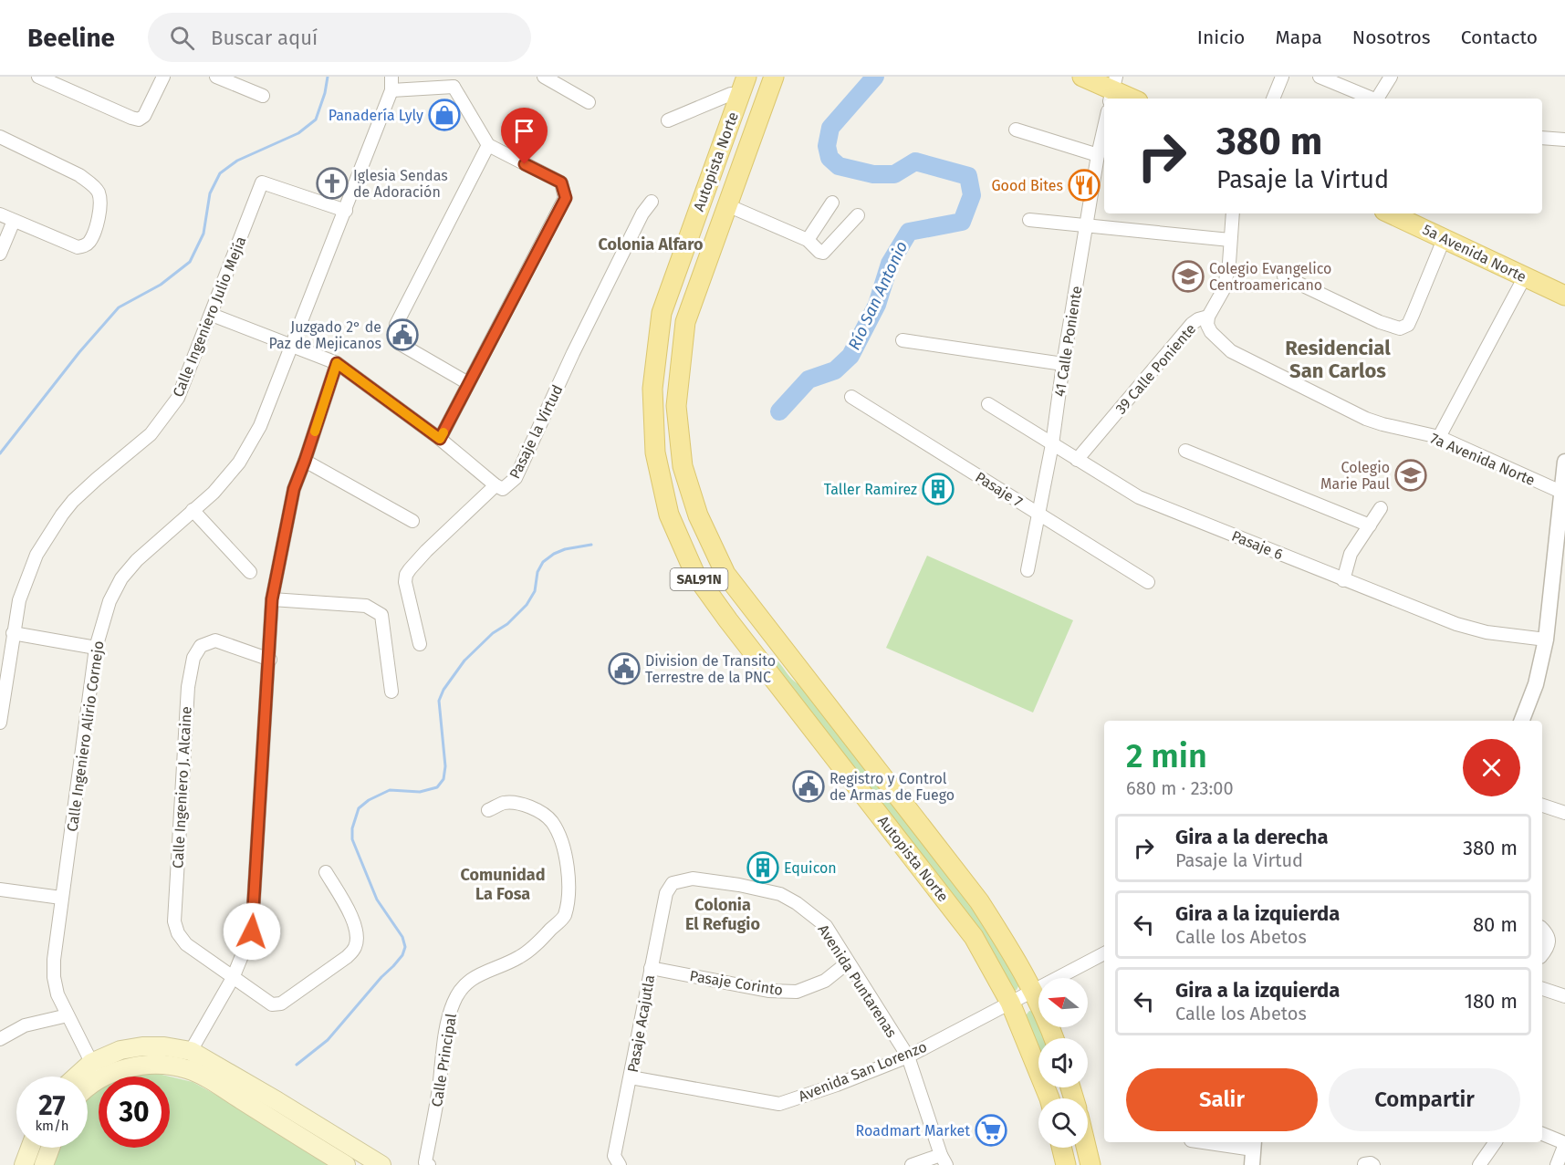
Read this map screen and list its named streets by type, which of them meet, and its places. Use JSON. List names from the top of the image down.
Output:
{
  "streets": {
    "main road": ["Autopista Norte", "5a Avenida Norte", "SAL91N"],
    "street": [
      "Calle Ingeniero Julio Mejía",
      "41 Calle Poniente",
      "39 Calle Poniente",
      "Pasaje la Virtud",
      "7a Avenida Norte",
      "Pasaje 7",
      "Pasaje 6",
      "Calle Ingeniero Alirio Cornejo",
      "Calle Ingeniero J. Alcaine",
      "Avenida Puntarenas",
      "Pasaje Corinto",
      "Pasaje Acajutla",
      "Calle Principal",
      "Avenida San Lorenzo"
    ]
  },
  "crossings": [
    ["Autopista Norte", "Avenida San Lorenzo"],
    ["Calle Ingeniero Julio Mejía", "Pasaje la Virtud"],
    ["Calle Ingeniero Julio Mejía", "Calle Ingeniero Alirio Cornejo"],
    ["41 Calle Poniente", "Pasaje 7"],
    ["41 Calle Poniente", "Pasaje 6"],
    ["39 Calle Poniente", "7a Avenida Norte"],
    ["39 Calle Poniente", "Pasaje 6"],
    ["Pasaje la Virtud", "Calle Ingeniero Alirio Cornejo"],
    ["Avenida Puntarenas", "Pasaje Corinto"],
    ["Avenida Puntarenas", "Pasaje Acajutla"],
    ["Avenida Puntarenas", "Avenida San Lorenzo"],
    ["Pasaje Corinto", "Pasaje Acajutla"],
    ["Pasaje Acajutla", "Avenida San Lorenzo"]
  ],
  "districts": [
    "Colonia Alfaro",
    "Residencial San Carlos",
    "Comunidad La Fosa",
    "Colonia El Refugio"
  ],
  "water": ["Río San Antonio"],
  "places": {
    "shop": ["Panadería Lyly"],
    "church": ["Iglesia Sendas de Adoración"],
    "restaurant": ["Good Bites"],
    "school or university": ["Colegio Evangelico Centroamericano", "Colegio Marie Paul"],
    "public building": ["Juzgado 2° de Paz de Mejicanos", "Division de Transito Terrestre de la PNC", "Registro y Control de Armas de Fuego"],
    "building": ["Taller Ramirez", "Equicon"],
    "supermarket": ["Roadmart Market"]
  },
  "north": "left",
  "page": {
    "header": "Beeline",
    "search": "Buscar aquí",
    "nav": [
      "Inicio",
      "Mapa",
      "Nosotros",
      "Contacto"
    ],
    "turn": ["380 m", "Pasaje la Virtud"],
    "heading": ["2 min", "680 m · 23:00"],
    "list": [
      {
        "name": "Gira a la derecha",
        "note": "Pasaje la Virtud",
        "value": "380 m"
      },
      {
        "name": "Gira a la izquierda",
        "note": "Calle los Abetos",
        "value": "80 m"
      },
      {
        "name": "Gira a la izquierda",
        "note": "Calle los Abetos",
        "value": "180 m"
      }
    ],
    "buttons": ["Salir", "Compartir"],
    "speed": "27 km/h",
    "limit": "30"
  }
}
